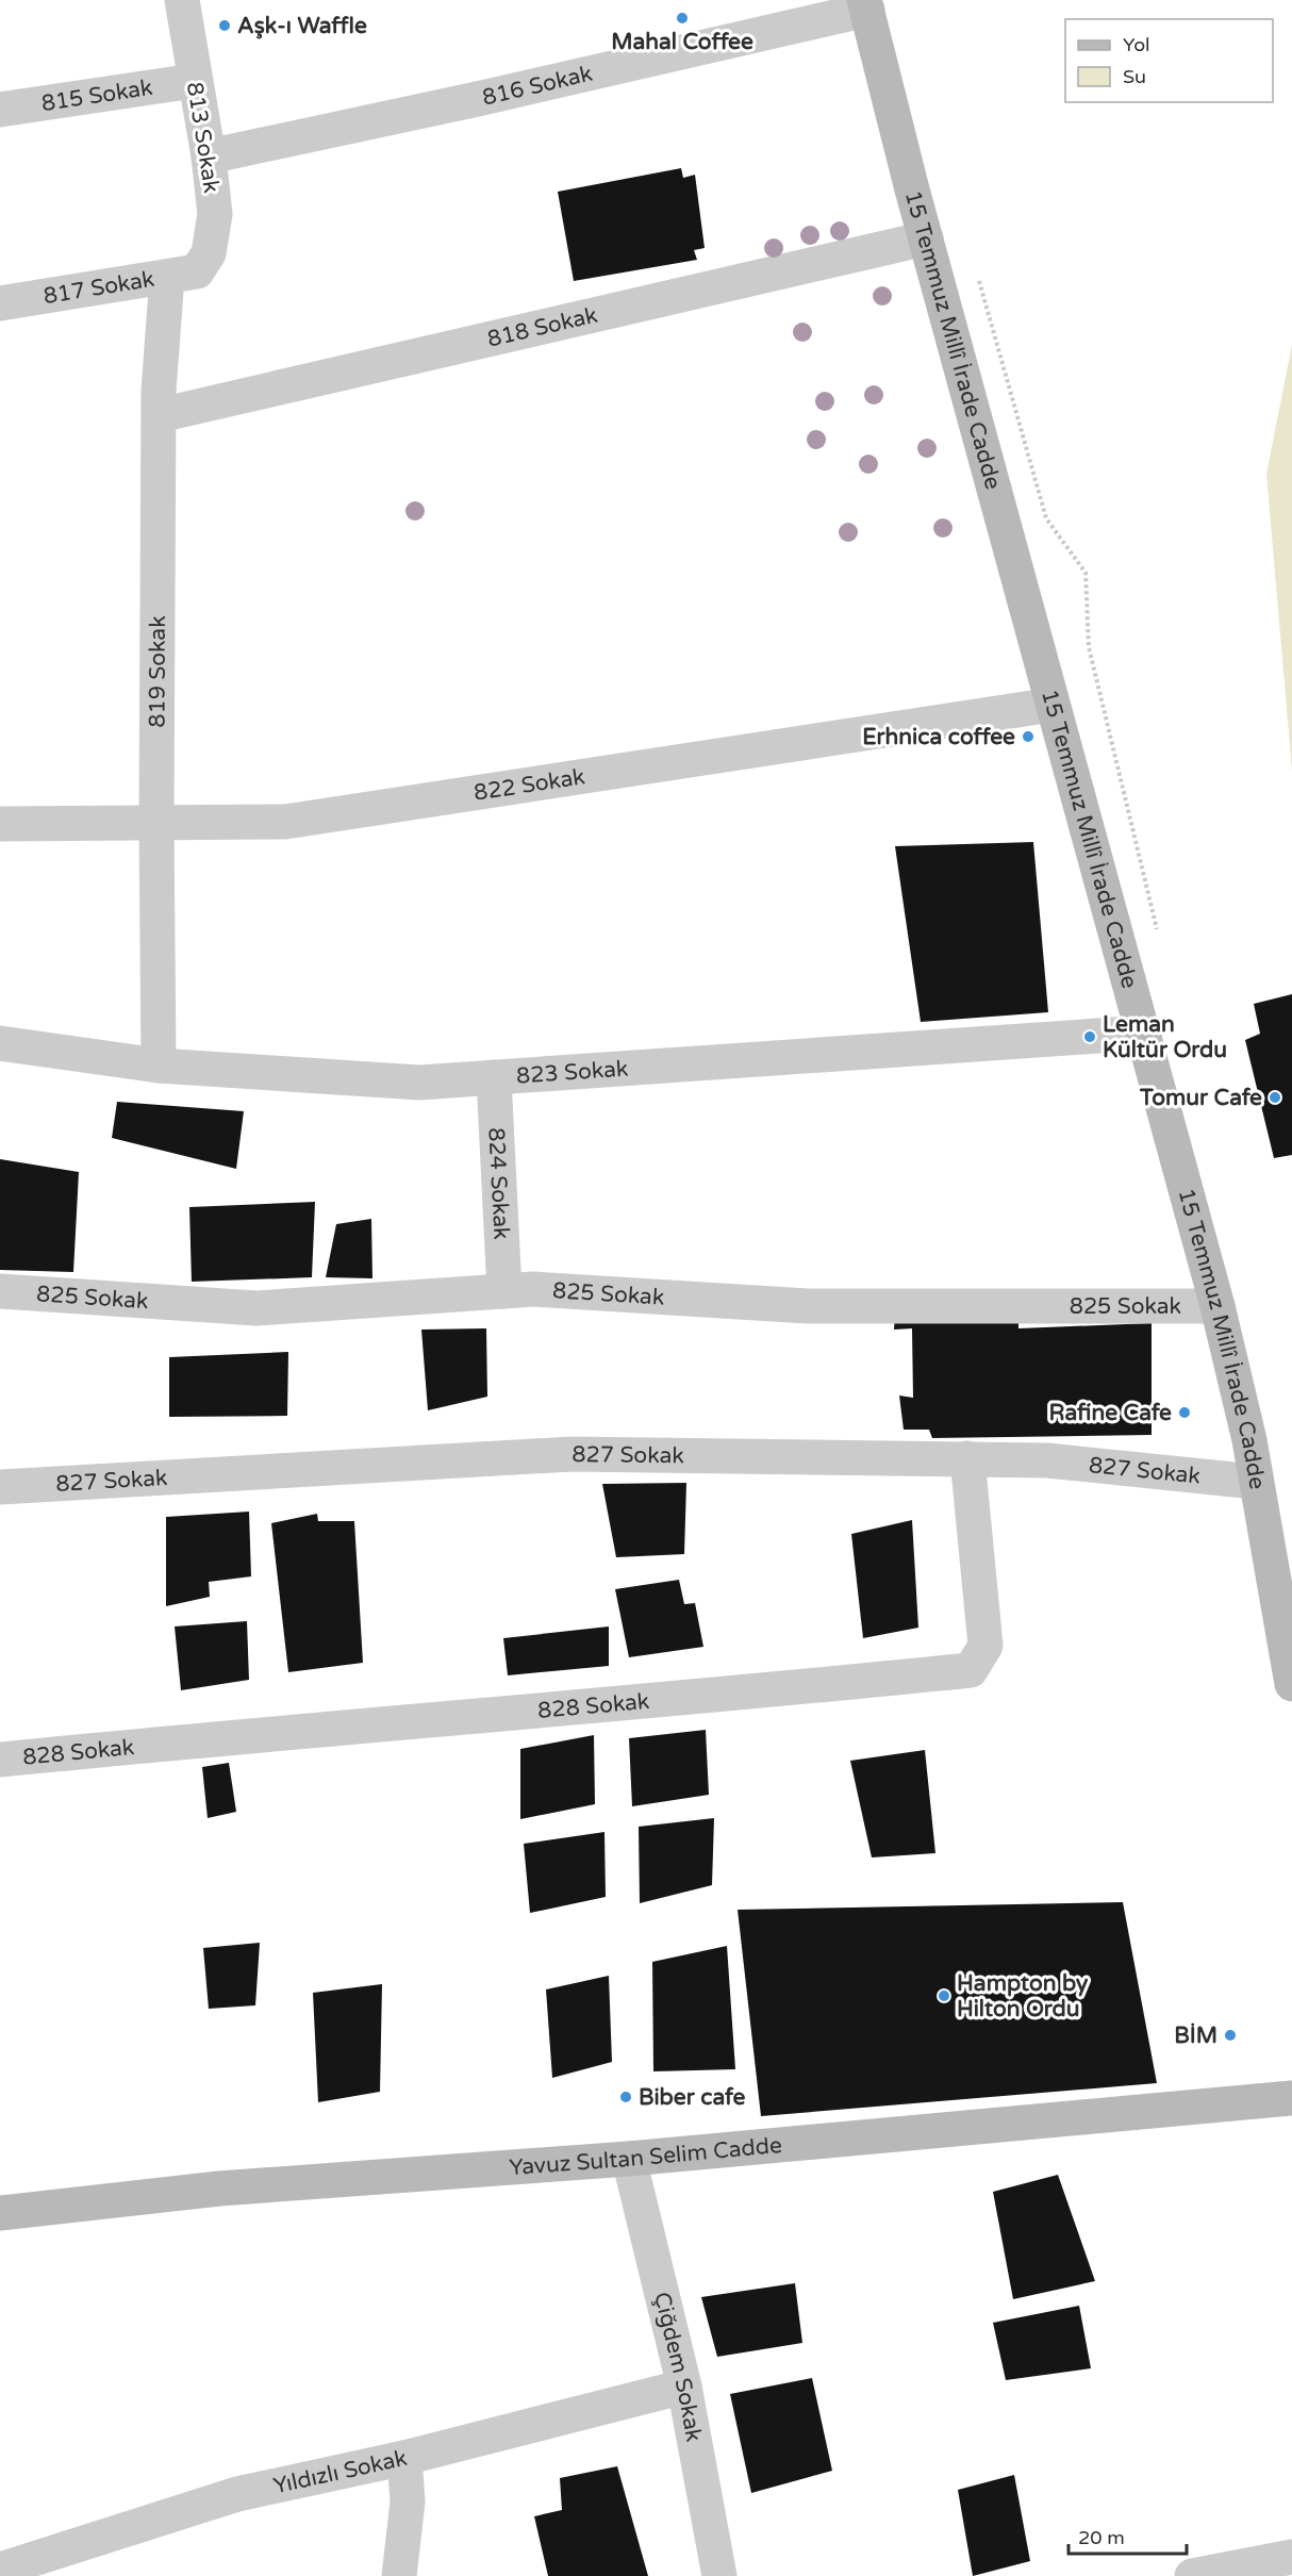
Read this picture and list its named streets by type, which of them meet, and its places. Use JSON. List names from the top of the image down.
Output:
{
  "streets": {
    "main road": ["15 Temmuz Millî İrade Cadde", "Yavuz Sultan Selim Cadde"],
    "street": [
      "816 Sokak",
      "815 Sokak",
      "813 Sokak",
      "817 Sokak",
      "818 Sokak",
      "819 Sokak",
      "822 Sokak",
      "823 Sokak",
      "824 Sokak",
      "825 Sokak",
      "827 Sokak",
      "828 Sokak",
      "Çiğdem Sokak",
      "Yıldızlı Sokak"
    ]
  },
  "crossings": [
    ["816 Sokak", "813 Sokak"],
    ["816 Sokak", "15 Temmuz Millî İrade Cadde"],
    ["815 Sokak", "813 Sokak"],
    ["813 Sokak", "817 Sokak"],
    ["813 Sokak", "819 Sokak"],
    ["817 Sokak", "819 Sokak"],
    ["818 Sokak", "15 Temmuz Millî İrade Cadde"],
    ["818 Sokak", "819 Sokak"],
    ["15 Temmuz Millî İrade Cadde", "822 Sokak"],
    ["15 Temmuz Millî İrade Cadde", "823 Sokak"],
    ["15 Temmuz Millî İrade Cadde", "825 Sokak"],
    ["15 Temmuz Millî İrade Cadde", "827 Sokak"],
    ["819 Sokak", "822 Sokak"],
    ["819 Sokak", "823 Sokak"],
    ["823 Sokak", "824 Sokak"],
    ["824 Sokak", "825 Sokak"],
    ["827 Sokak", "828 Sokak"],
    ["Yavuz Sultan Selim Cadde", "Çiğdem Sokak"],
    ["Çiğdem Sokak", "Yıldızlı Sokak"]
  ],
  "places": [
    "Mahal Coffee",
    "Aşk-ı Waffle",
    "Erhnica coffee",
    "Leman Kültür Ordu",
    "Tomur Cafe",
    "Rafine Cafe",
    "Hampton by Hilton Ordu",
    "BİM",
    "Biber cafe"
  ],
  "legend": ["Yol", "Su"],
  "scale_bar": "20 m"
}
